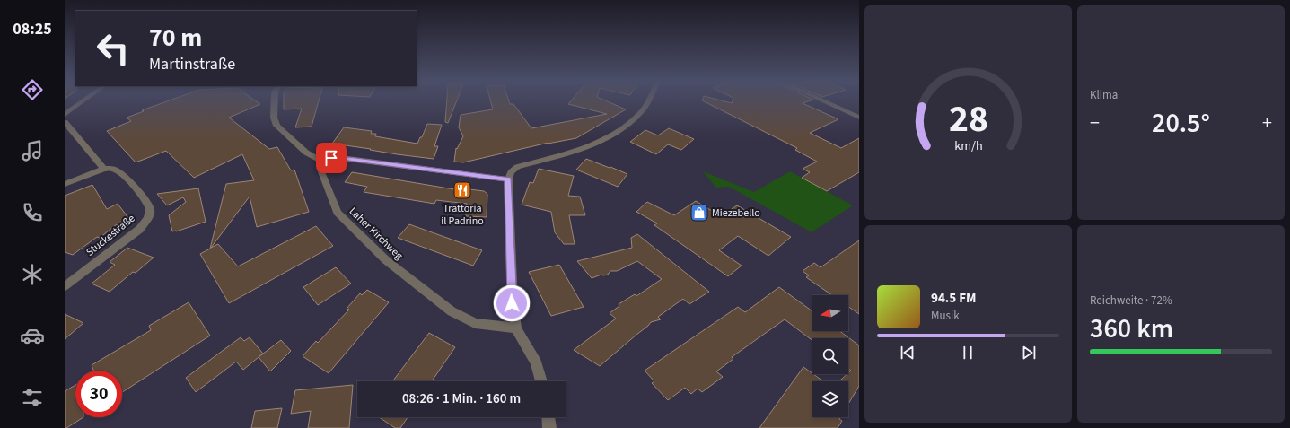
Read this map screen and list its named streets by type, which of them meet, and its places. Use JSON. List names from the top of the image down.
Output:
{
  "streets": {
    "street": ["Laher Kirchweg", "Stuckestraße"]
  },
  "places": {
    "restaurant": ["Trattoria il Padrino"],
    "shop": ["Miezebello"]
  },
  "north": "left",
  "page": {
    "tabs": "08:25",
    "tile": [
      "Klima",
      ["Reichweite · 72%", "360 km"]
    ],
    "turn": ["70 m", "Martinstraße"],
    "heat": ["−", "20.5°", "+"],
    "song": ["94.5 FM", "Musik"],
    "limit": "30",
    "trip": "08:26 · 1 Min. · 160 m",
    "gauge": ["28", "km/h"]
  }
}
